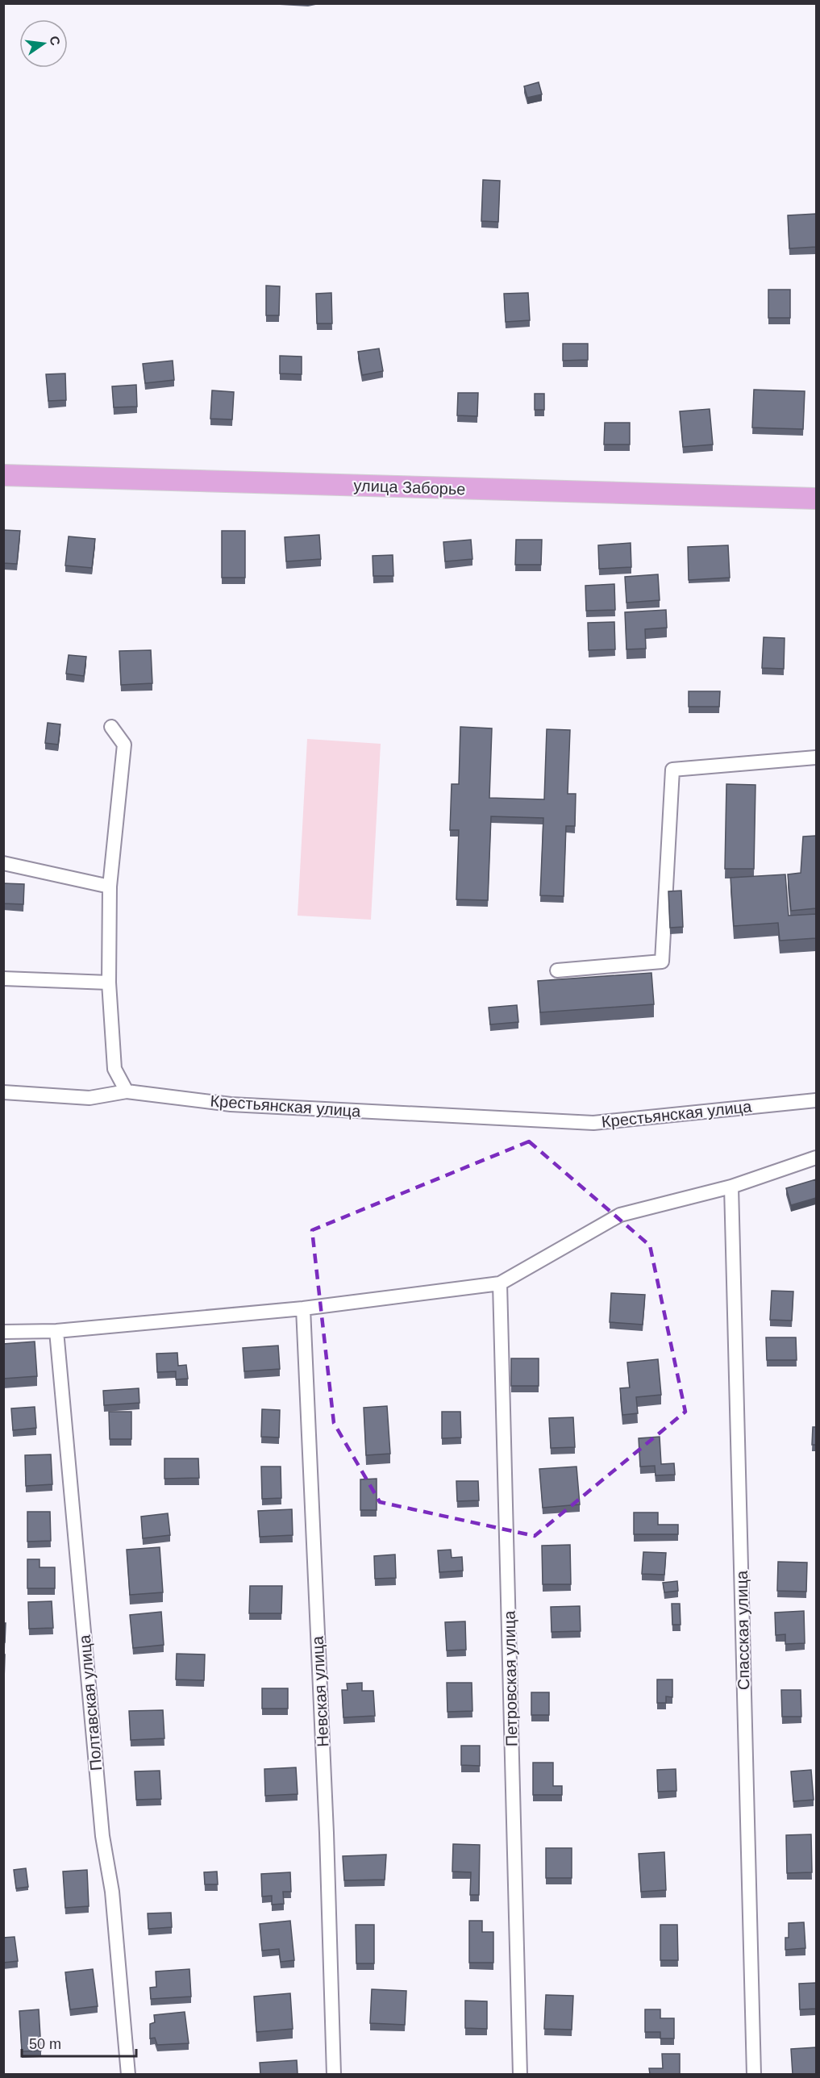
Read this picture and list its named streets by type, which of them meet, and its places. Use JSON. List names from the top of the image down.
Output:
{
  "streets": {
    "main road": ["улица Заборье"],
    "street": [
      "Крестьянская улица",
      "Спасская улица",
      "Петровская улица",
      "Невская улица",
      "Полтавская улица"
    ]
  },
  "scale_bar": "50 m",
  "north": "right"
}
